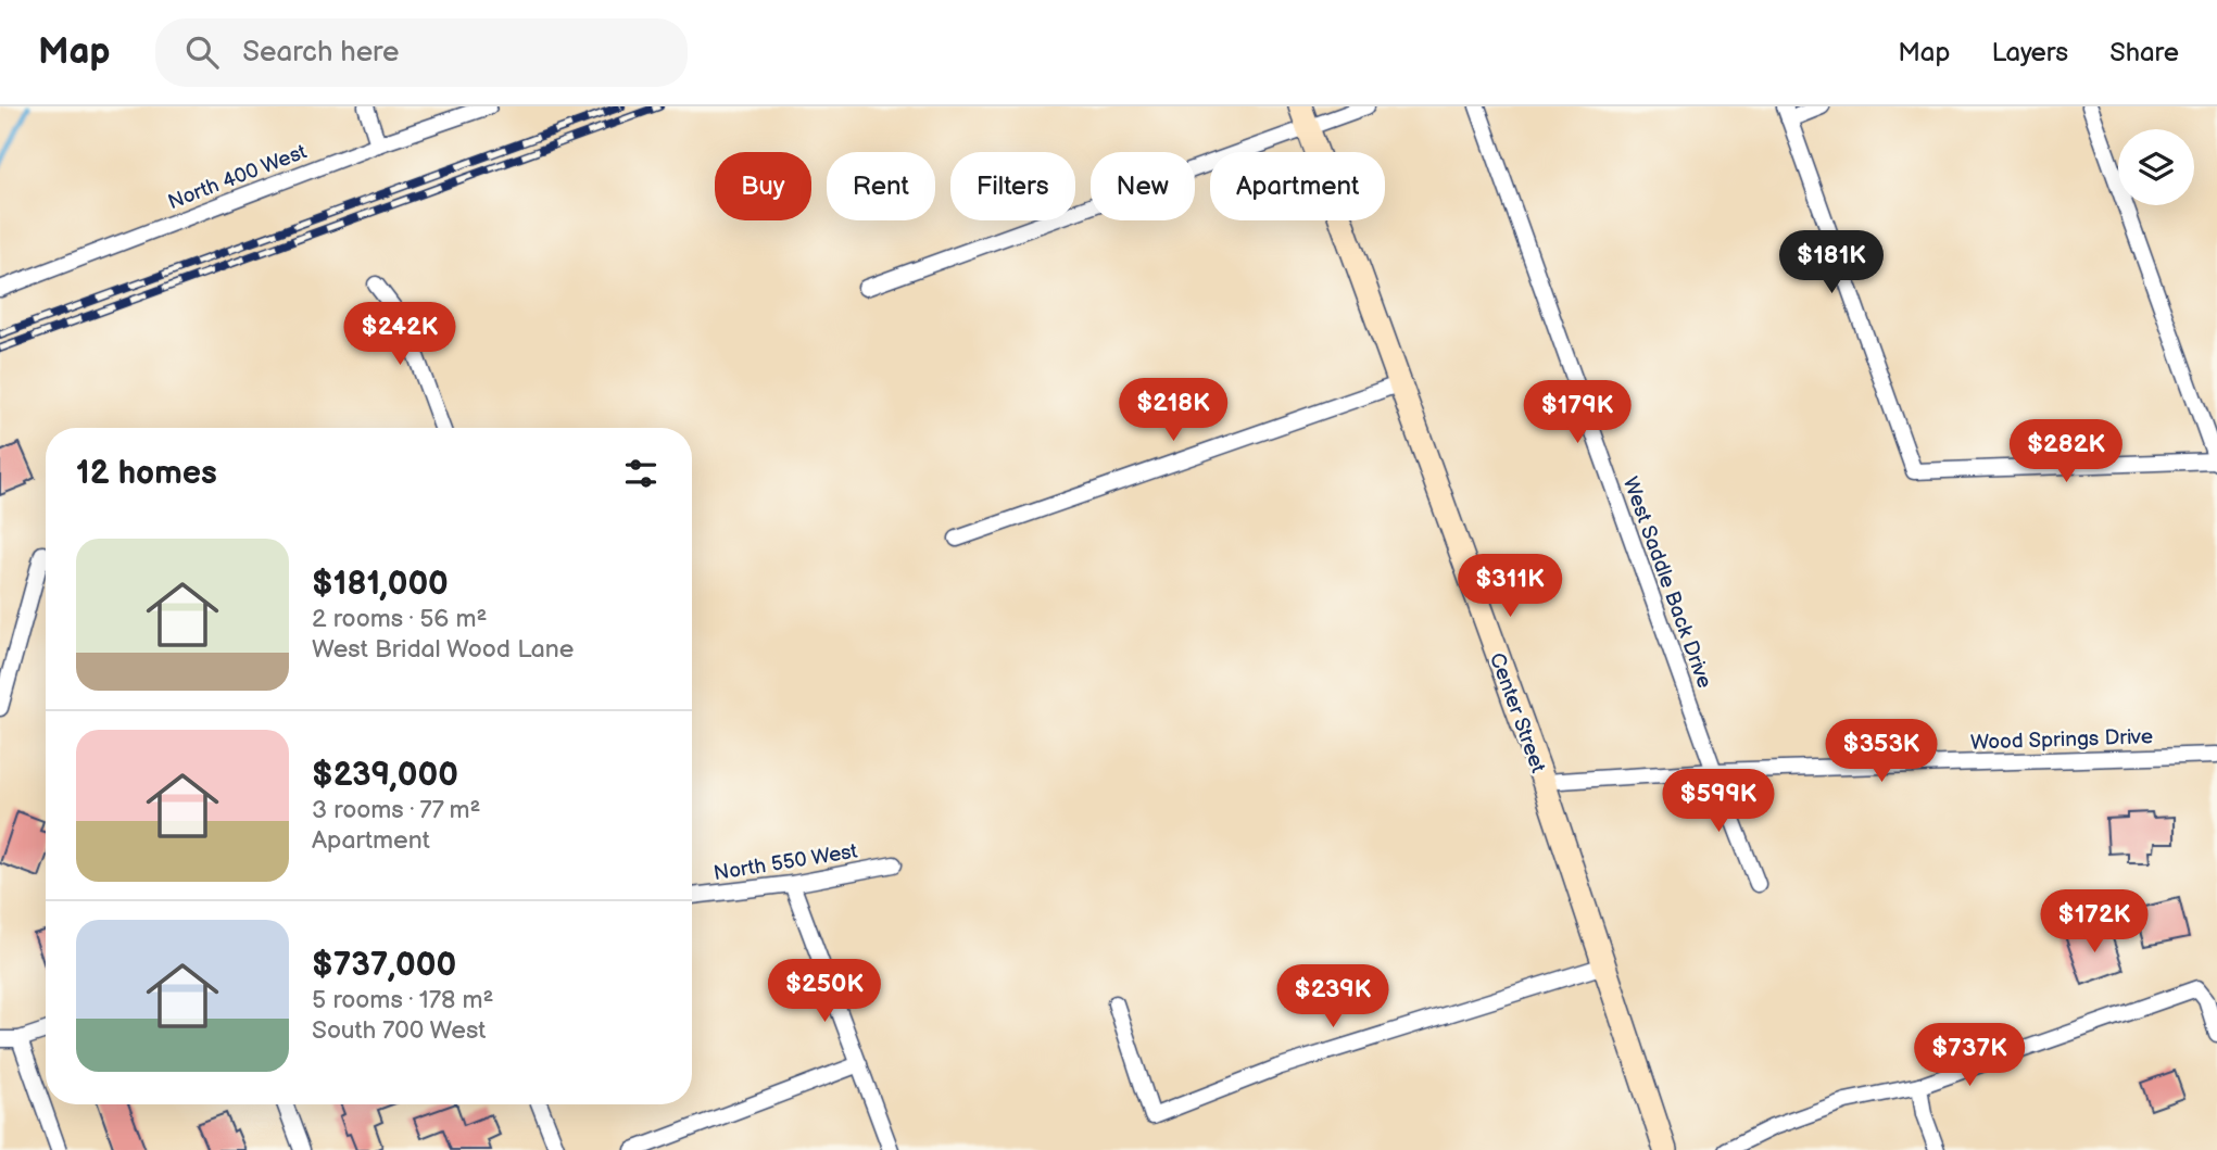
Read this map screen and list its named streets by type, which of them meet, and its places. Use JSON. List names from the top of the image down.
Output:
{
  "streets": {
    "street": [
      "North 400 West",
      "West Saddle Back Drive",
      "Center Street",
      "Wood Springs Drive",
      "North 550 West"
    ]
  },
  "crossings": [
    ["West Saddle Back Drive", "Wood Springs Drive"],
    ["Center Street", "Wood Springs Drive"]
  ],
  "page": {
    "header": "Map",
    "search": "Search here",
    "nav": ["Map", "Layers", "Share"],
    "chip": [
      "Buy",
      "Rent",
      "Filters",
      "New",
      "Apartment"
    ],
    "price": [
      "$181K",
      "$242K",
      "$218K",
      "$179K",
      "$282K",
      "$311K",
      "$353K",
      "$599K",
      "$172K",
      "$250K",
      "$239K",
      "$737K"
    ],
    "heading": "12 homes",
    "list": [
      {
        "name": "$181,000",
        "note": "2 rooms · 56 m² · West Bridal Wood Lane"
      },
      {
        "name": "$239,000",
        "note": "3 rooms · 77 m² · Apartment"
      },
      {
        "name": "$737,000",
        "note": "5 rooms · 178 m² · South 700 West"
      }
    ]
  }
}
